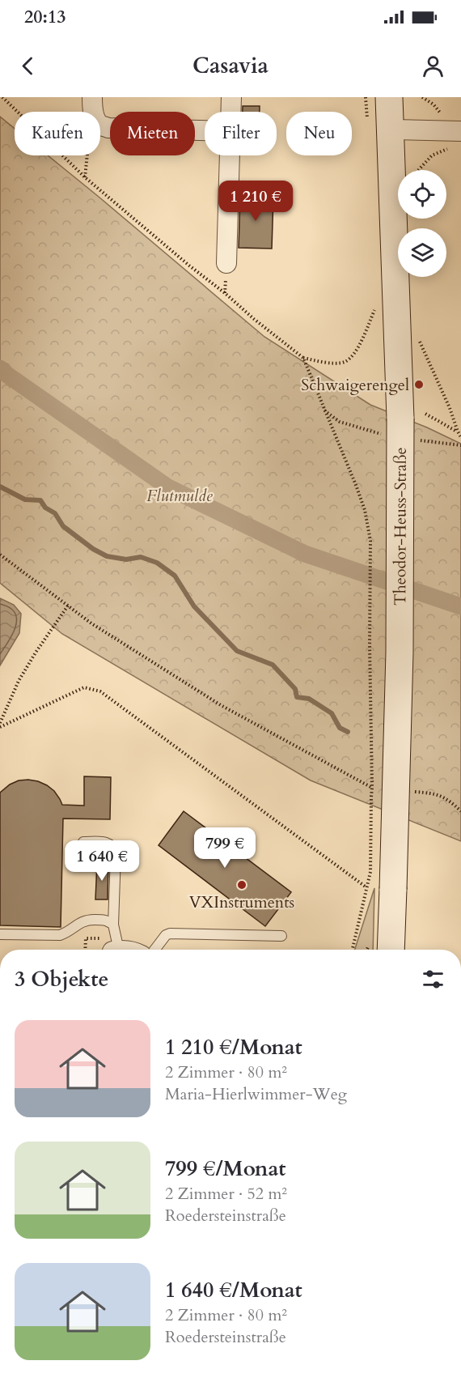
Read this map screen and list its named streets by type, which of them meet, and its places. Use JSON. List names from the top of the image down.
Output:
{
  "streets": {
    "main road": ["Theodor-Heuss-Straße"]
  },
  "parks": ["Flutmulde"],
  "places": ["Schwaigerengel", "VXInstruments"],
  "page": {
    "status": "20:13",
    "header": "Casavia",
    "chip": [
      "Kaufen",
      "Mieten",
      "Filter",
      "Neu"
    ],
    "price": ["1 210 €", "799 €", "1 640 €"],
    "heading": "3 Objekte",
    "list": [
      {
        "name": "1 210 €/Monat",
        "note": "2 Zimmer · 80 m² · Maria-Hierlwimmer-Weg"
      },
      {
        "name": "799 €/Monat",
        "note": "2 Zimmer · 52 m² · Roedersteinstraße"
      },
      {
        "name": "1 640 €/Monat",
        "note": "2 Zimmer · 80 m² · Roedersteinstraße"
      }
    ]
  }
}
